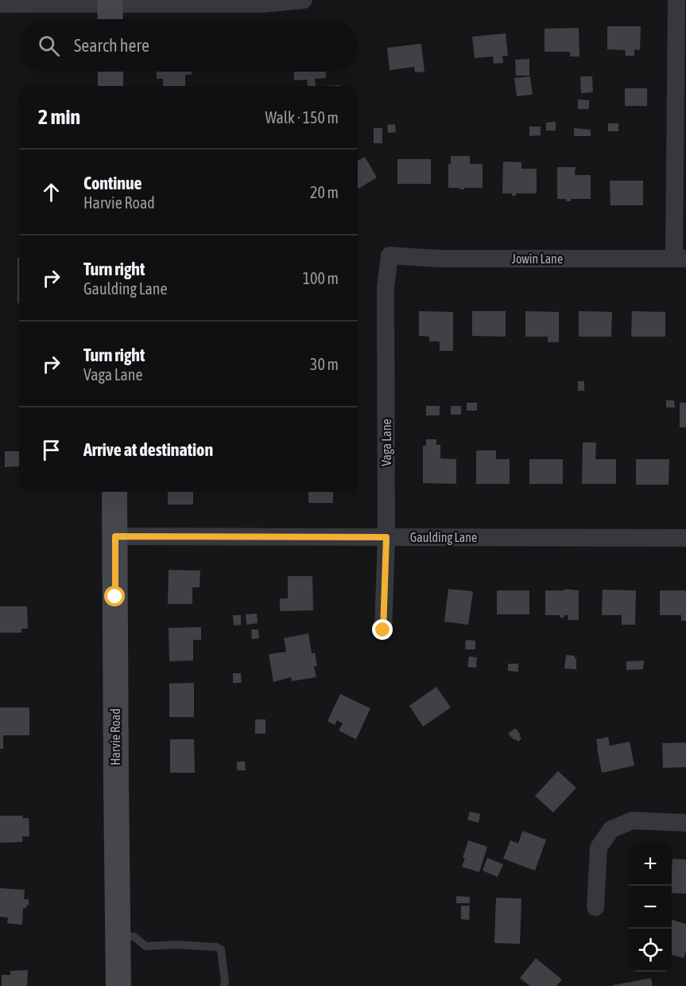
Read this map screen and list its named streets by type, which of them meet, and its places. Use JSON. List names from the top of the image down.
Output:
{
  "streets": {
    "street": [
      "Jowin Lane",
      "Vaga Lane",
      "Gaulding Lane",
      "Harvie Road"
    ]
  },
  "crossings": [
    ["Jowin Lane", "Vaga Lane"],
    ["Vaga Lane", "Gaulding Lane"],
    ["Gaulding Lane", "Harvie Road"]
  ],
  "page": {
    "search": "Search here",
    "heading": ["2 min", "Walk · 150 m"],
    "list": [
      ["Continue", "Harvie Road", "20 m"],
      ["Turn right", "Gaulding Lane", "100 m"],
      ["Turn right", "Vaga Lane", "30 m"],
      "Arrive at destination"
    ],
    "map_buttons": ["+", "−"]
  }
}
